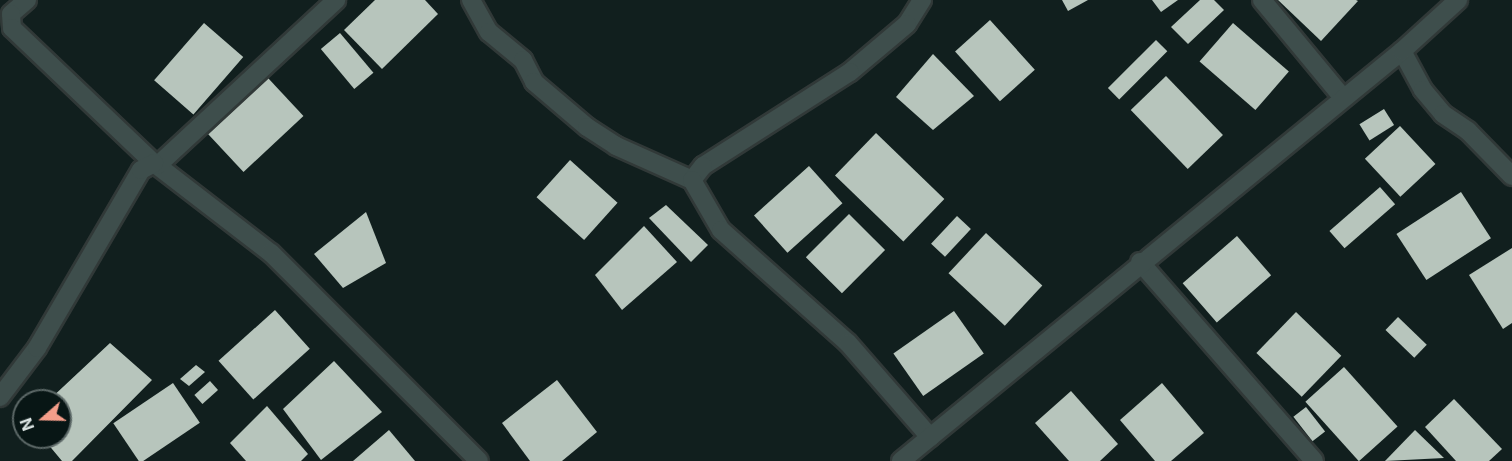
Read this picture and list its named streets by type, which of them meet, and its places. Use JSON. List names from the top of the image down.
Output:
{
  "north": "left"
}
